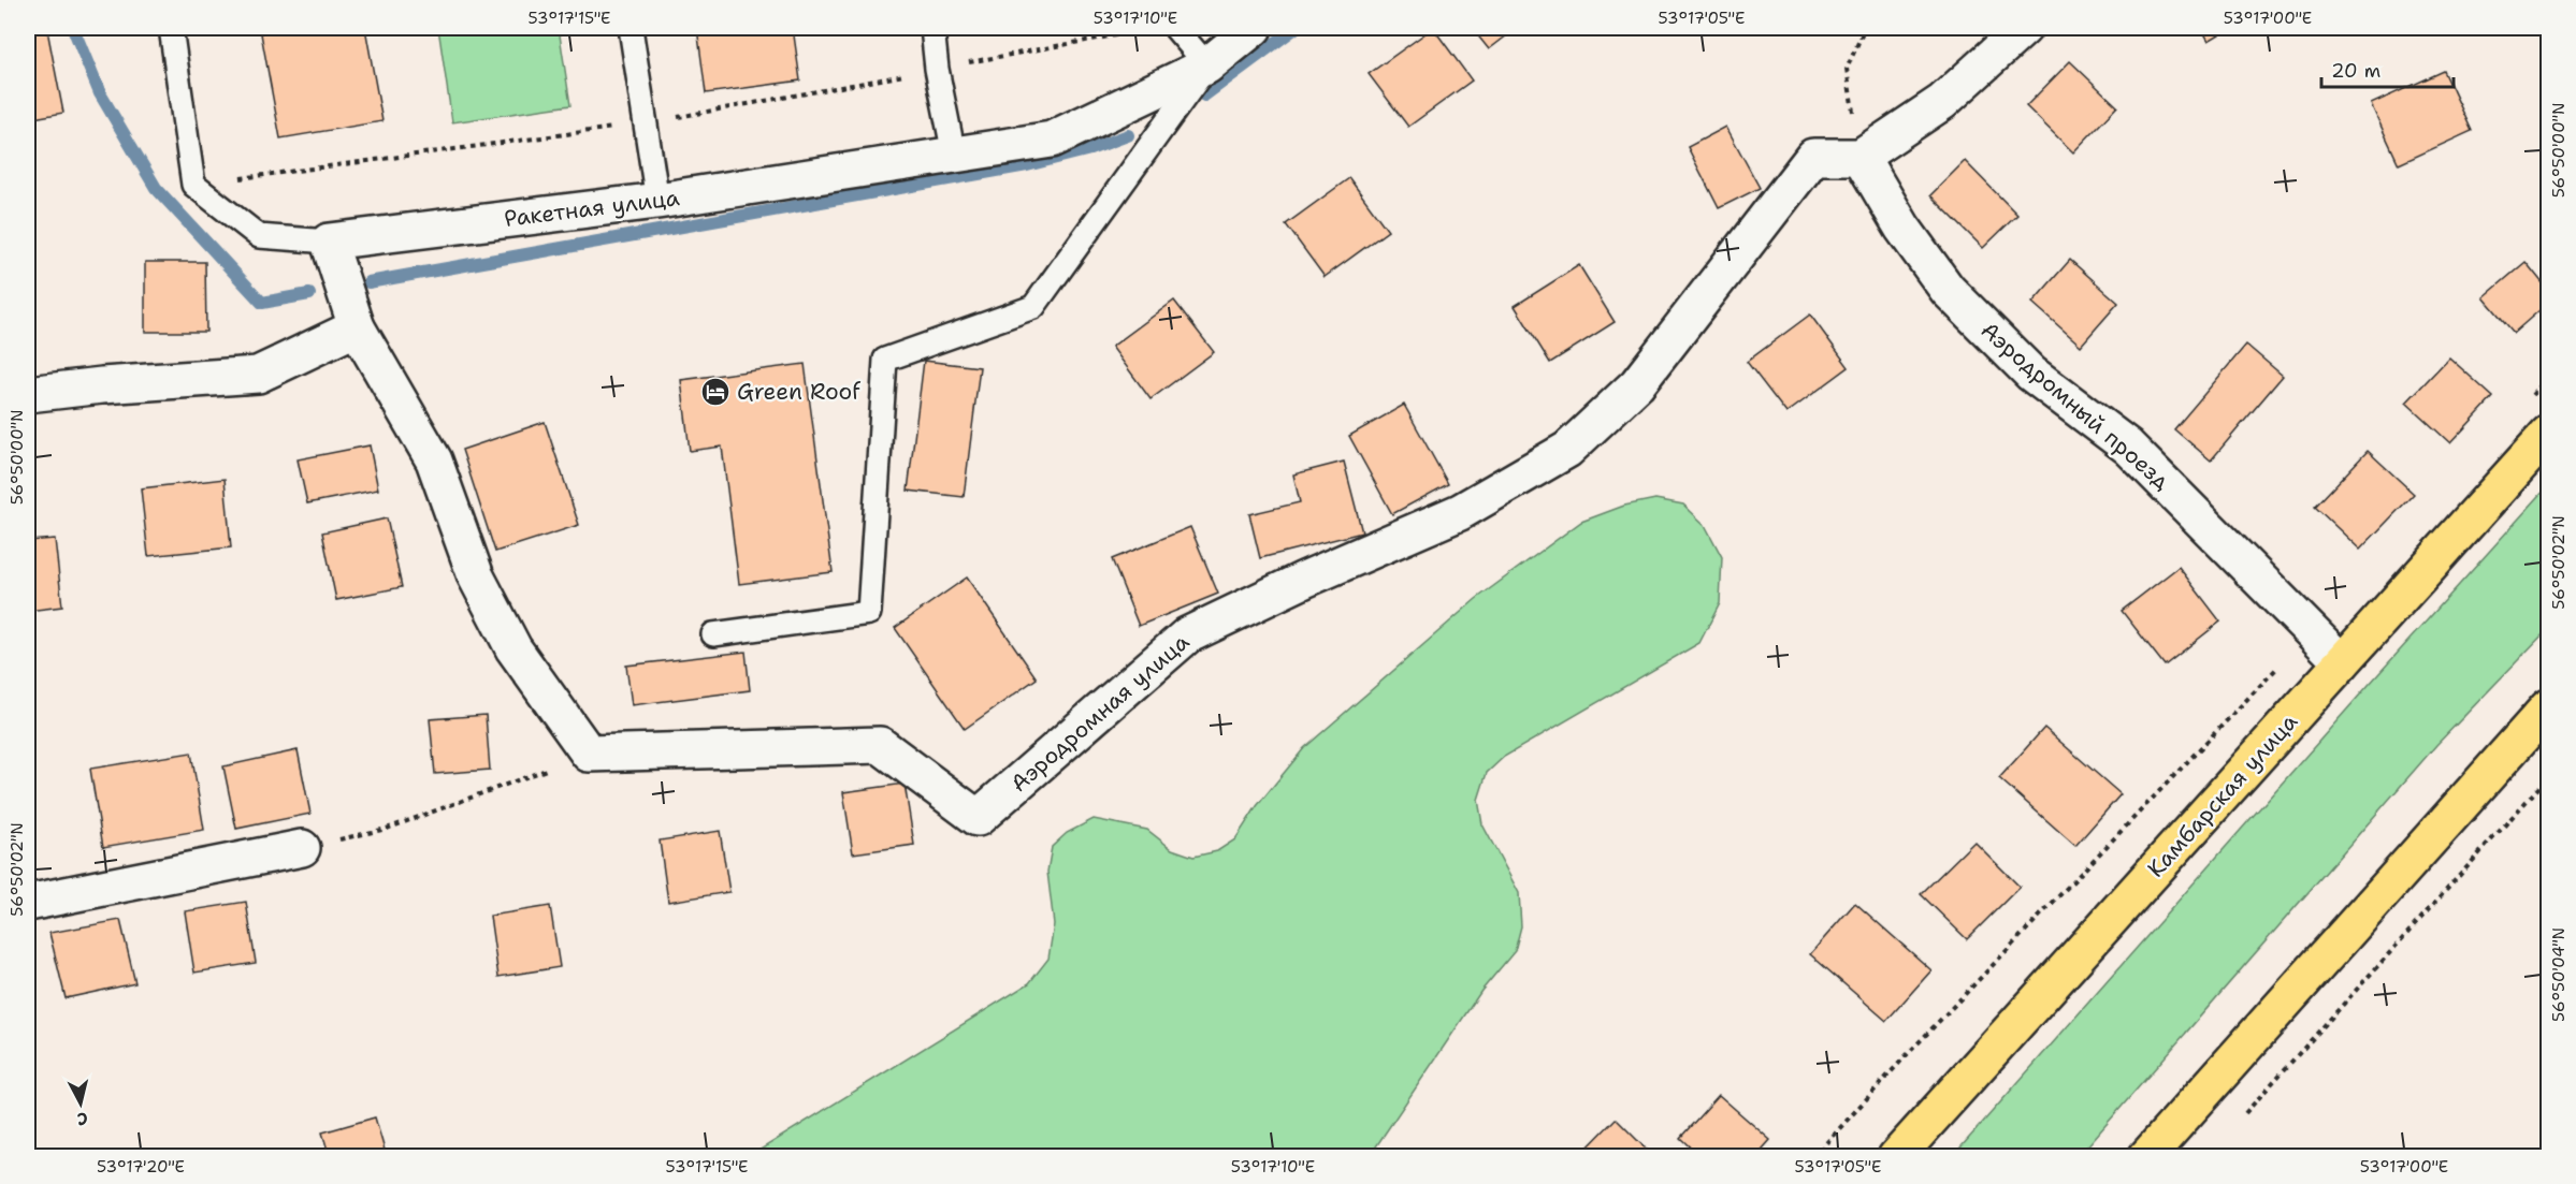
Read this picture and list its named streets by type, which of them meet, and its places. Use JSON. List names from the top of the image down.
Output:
{
  "streets": {
    "main road": ["Камбарская улица"],
    "street": ["Ракетная улица", "Аэродромный проезд", "Аэродромная улица"]
  },
  "crossings": [
    ["Аэродромный проезд", "Аэродромная улица"],
    ["Аэродромный проезд", "Камбарская улица"]
  ],
  "places": {
    "hotel": ["Green Roof"]
  },
  "scale_bar": "20 m",
  "north": "bottom",
  "coordinates": [
    "53°17'15\"E",
    "53°17'10\"E",
    "53°17'05\"E",
    "53°17'00\"E",
    "56°50'00\"N",
    "56°50'02\"N",
    "56°50'04\"N",
    "53°17'20\"E"
  ]
}
